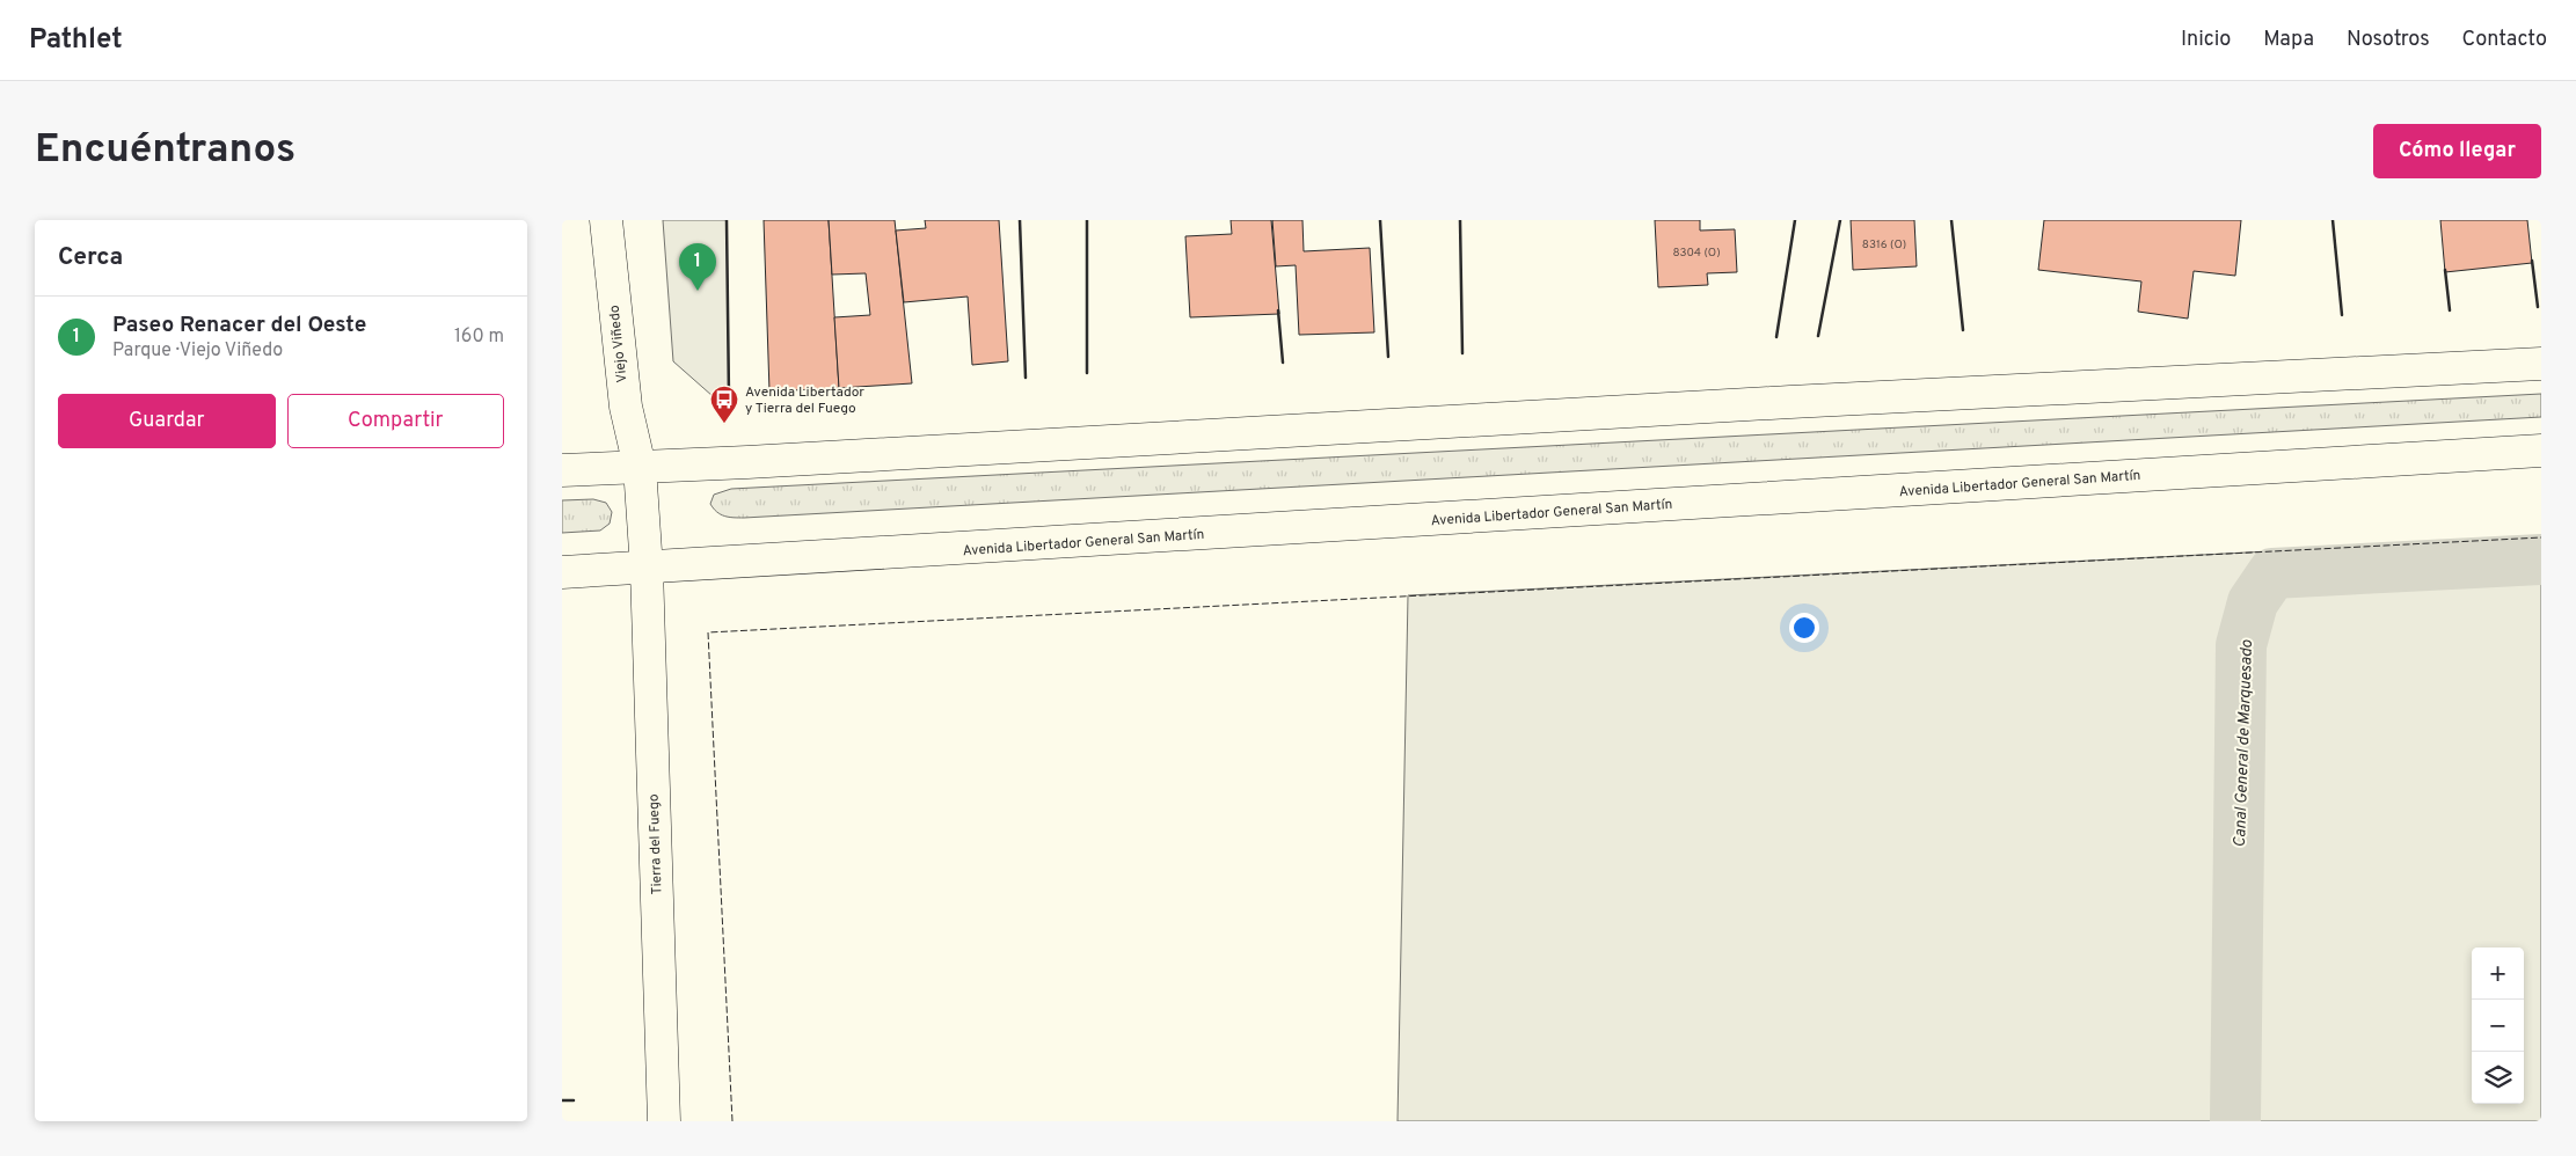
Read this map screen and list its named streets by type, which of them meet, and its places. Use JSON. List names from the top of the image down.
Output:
{
  "streets": {
    "main road": ["Viejo Viñedo", "Avenida Libertador General San Martín", "Tierra del Fuego"]
  },
  "crossings": [
    ["Viejo Viñedo", "Avenida Libertador General San Martín"],
    ["Viejo Viñedo", "Tierra del Fuego"],
    ["Avenida Libertador General San Martín", "Tierra del Fuego"]
  ],
  "water": ["Canal General de Marquesado"],
  "places": {
    "bus stop": ["Avenida Libertador y Tierra del Fuego"]
  },
  "house_numbers": ["8316 (O)", "8304 (O)"],
  "page": {
    "header": "Pathlet",
    "nav": [
      "Inicio",
      "Mapa",
      "Nosotros",
      "Contacto"
    ],
    "buttons": [
      "Cómo llegar",
      ["Guardar", "Compartir"]
    ],
    "title": "Encuéntranos",
    "heading": "Cerca",
    "pins": "1",
    "list": [
      {
        "mark": "1",
        "name": "Paseo Renacer del Oeste",
        "note": "Parque · Viejo Viñedo",
        "value": "160 m"
      }
    ],
    "map_buttons": ["+", "−"]
  }
}
